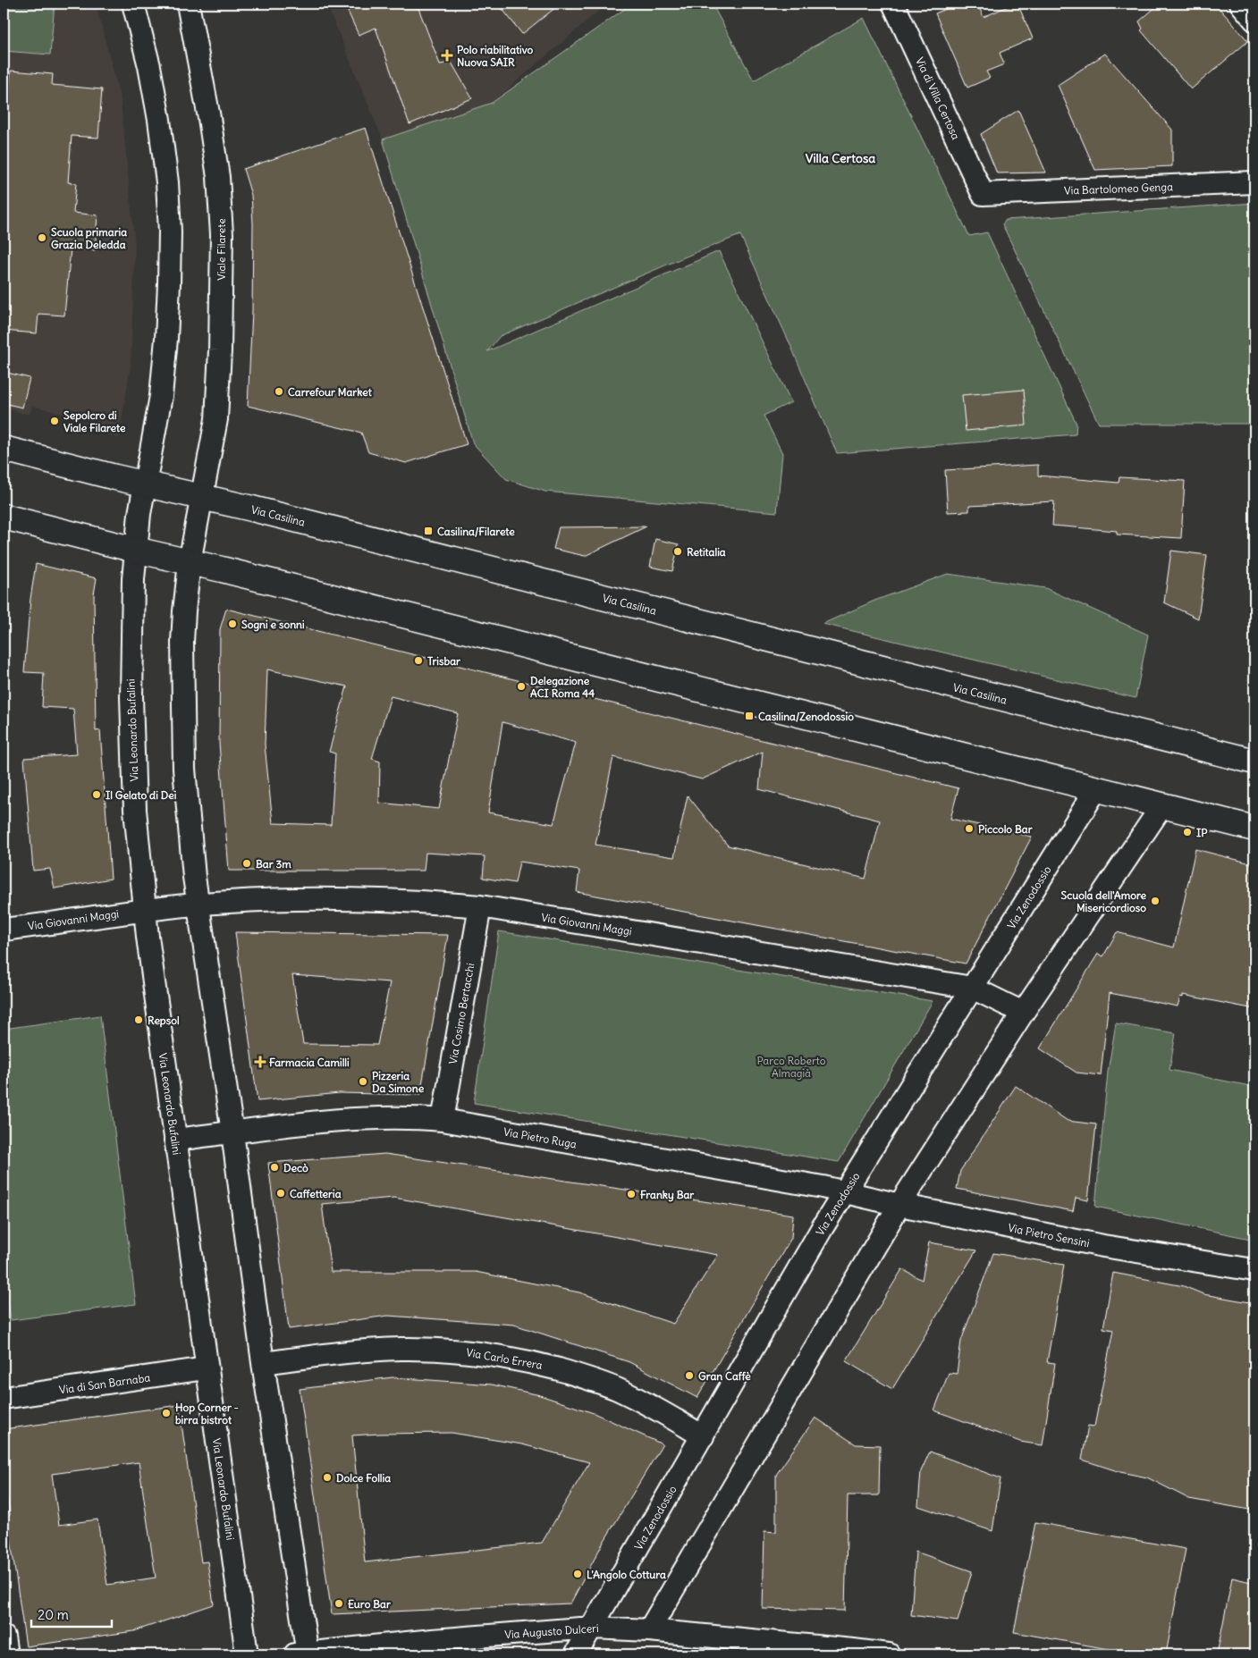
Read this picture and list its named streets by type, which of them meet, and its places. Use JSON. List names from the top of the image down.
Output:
{
  "streets": {
    "main road": ["Via Casilina"],
    "street": [
      "Via di Villa Certosa",
      "Via Bartolomeo Genga",
      "Viale Filarete",
      "Via Leonardo Bufalini",
      "Via Zenodossio",
      "Via Giovanni Maggi",
      "Via Cosimo Bertacchi",
      "Via Pietro Ruga",
      "Via Pietro Sensini",
      "Via Carlo Errera",
      "Via di San Barnaba",
      "Via Augusto Dulceri"
    ]
  },
  "crossings": [
    ["Via di Villa Certosa", "Via Bartolomeo Genga"],
    ["Viale Filarete", "Via Casilina"],
    ["Via Casilina", "Via Leonardo Bufalini"],
    ["Via Leonardo Bufalini", "Via Giovanni Maggi"],
    ["Via Leonardo Bufalini", "Via Pietro Ruga"],
    ["Via Leonardo Bufalini", "Via di San Barnaba"],
    ["Via Zenodossio", "Via Giovanni Maggi"],
    ["Via Zenodossio", "Via Pietro Ruga"],
    ["Via Zenodossio", "Via Pietro Sensini"],
    ["Via Zenodossio", "Via Carlo Errera"],
    ["Via Zenodossio", "Via Augusto Dulceri"],
    ["Via Giovanni Maggi", "Via Cosimo Bertacchi"],
    ["Via Cosimo Bertacchi", "Via Pietro Ruga"],
    ["Via Pietro Ruga", "Via Pietro Sensini"]
  ],
  "districts": ["Villa Certosa"],
  "parks": ["Parco Roberto Almagià"],
  "places": {
    "health": ["Polo riabilitativo Nuova SAIR", "Farmacia Camilli"],
    "other": [
      "Scuola primaria Grazia Deledda",
      "Carrefour Market",
      "Sepolcro di Viale Filarete",
      "Retitalia",
      "Sogni e sonni",
      "Trisbar",
      "Delegazione ACI Roma 44",
      "Il Gelato di Dei",
      "Piccolo Bar",
      "IP",
      "Bar 3m",
      "Scuola dell'Amore Misericordioso",
      "Repsol",
      "Pizzeria Da Simone",
      "Decò",
      "Caffetteria",
      "Franky Bar",
      "Gran Caffè",
      "Hop Corner - birra bistrot",
      "Dolce Follia",
      "L'Angolo Cottura",
      "Euro Bar"
    ],
    "transit": ["Casilina/Filarete", "Casilina/Zenodossio"]
  },
  "scale_bar": "20 m"
}
